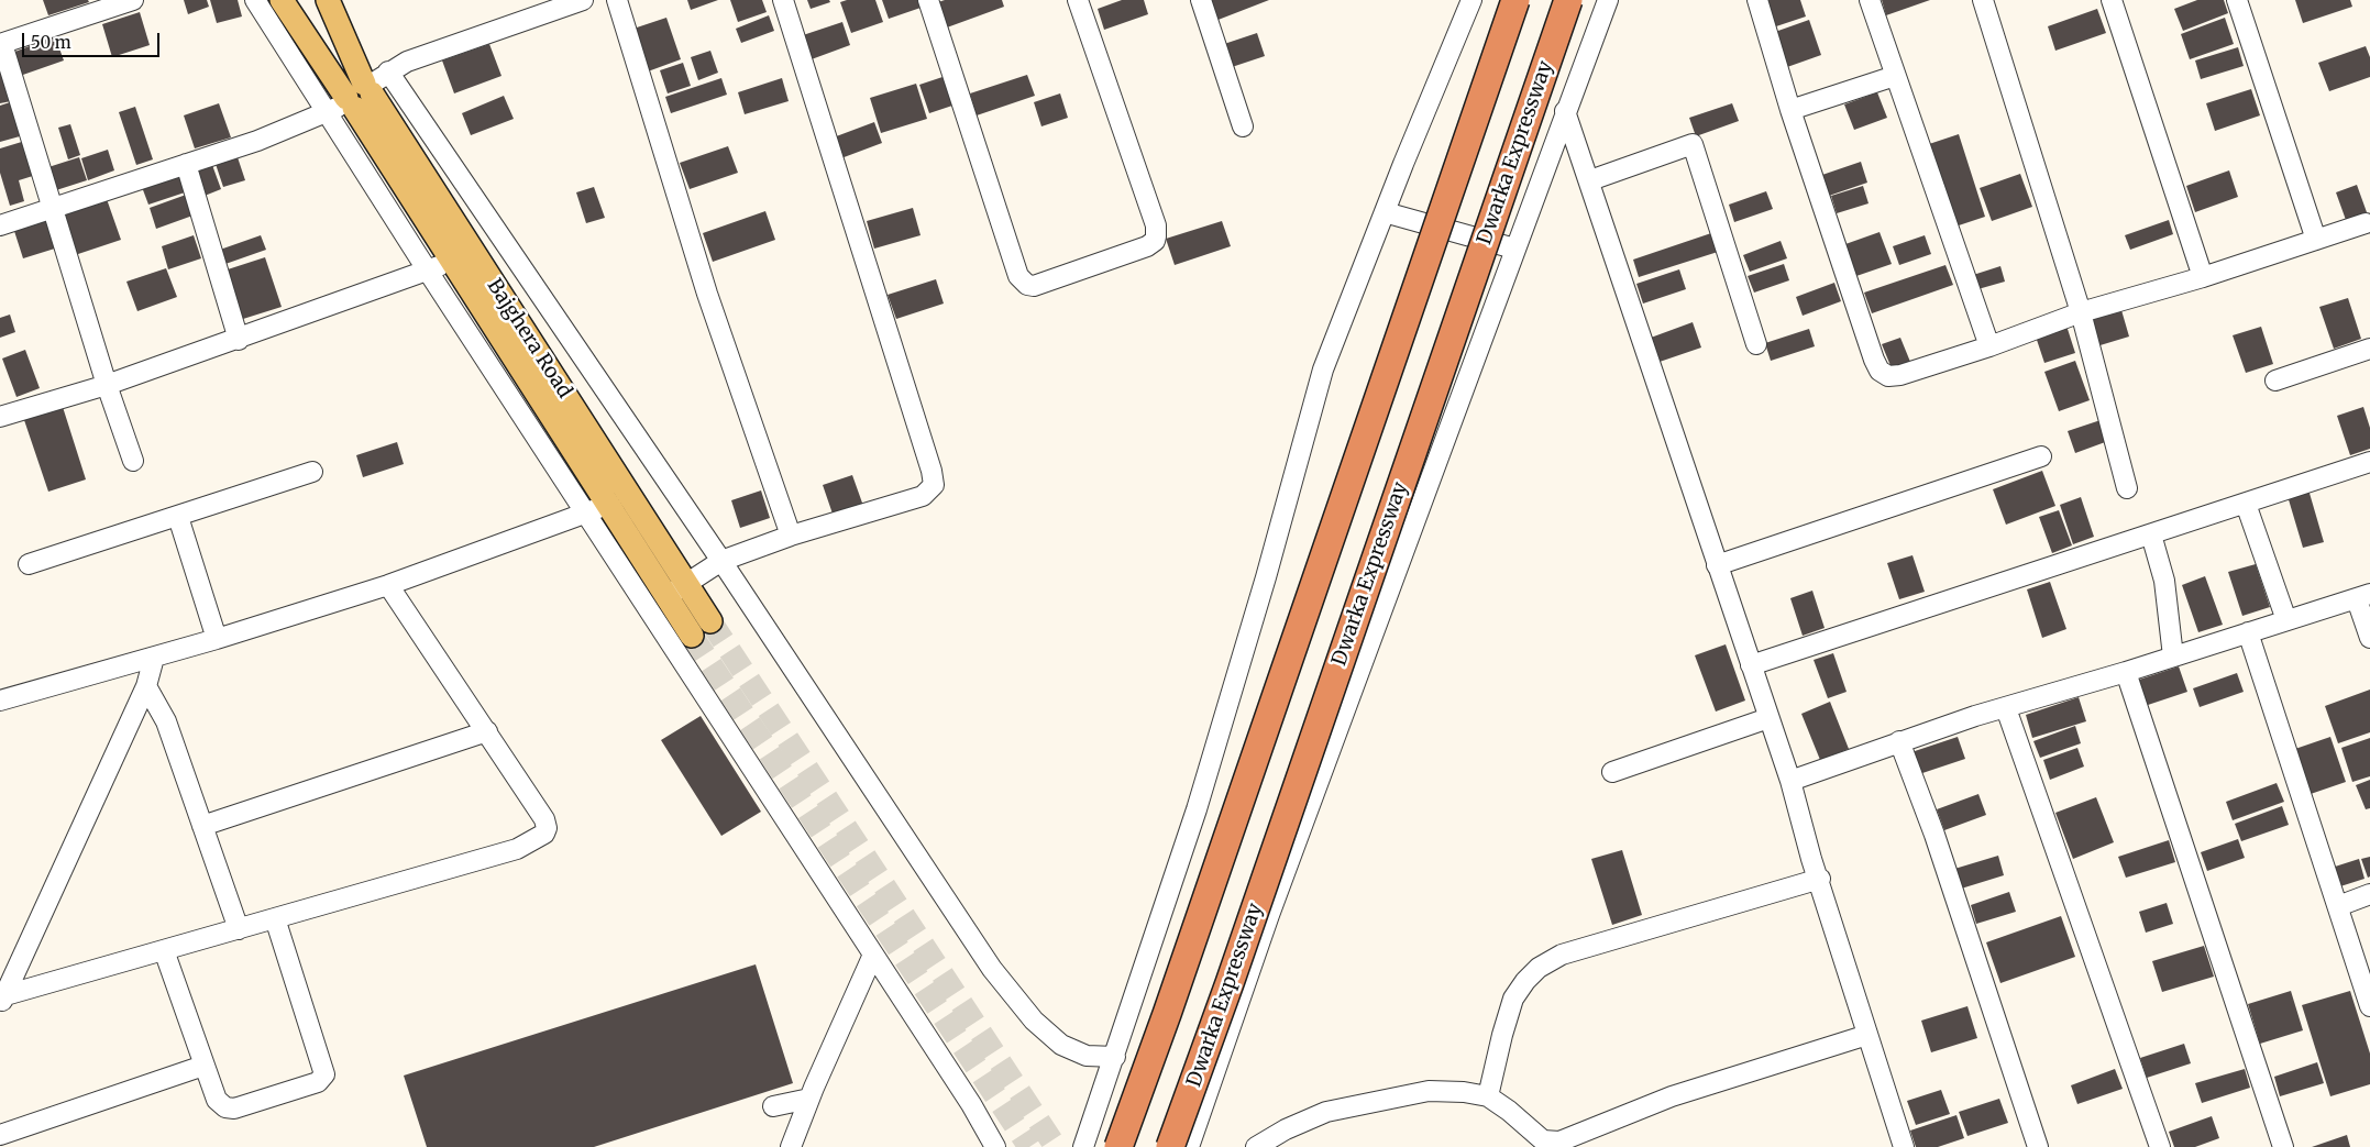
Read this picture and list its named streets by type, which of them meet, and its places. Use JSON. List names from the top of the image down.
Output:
{
  "streets": {
    "highway": ["Dwarka Expressway"],
    "main road": ["Bajghera Road"]
  },
  "scale_bar": "50 m"
}
